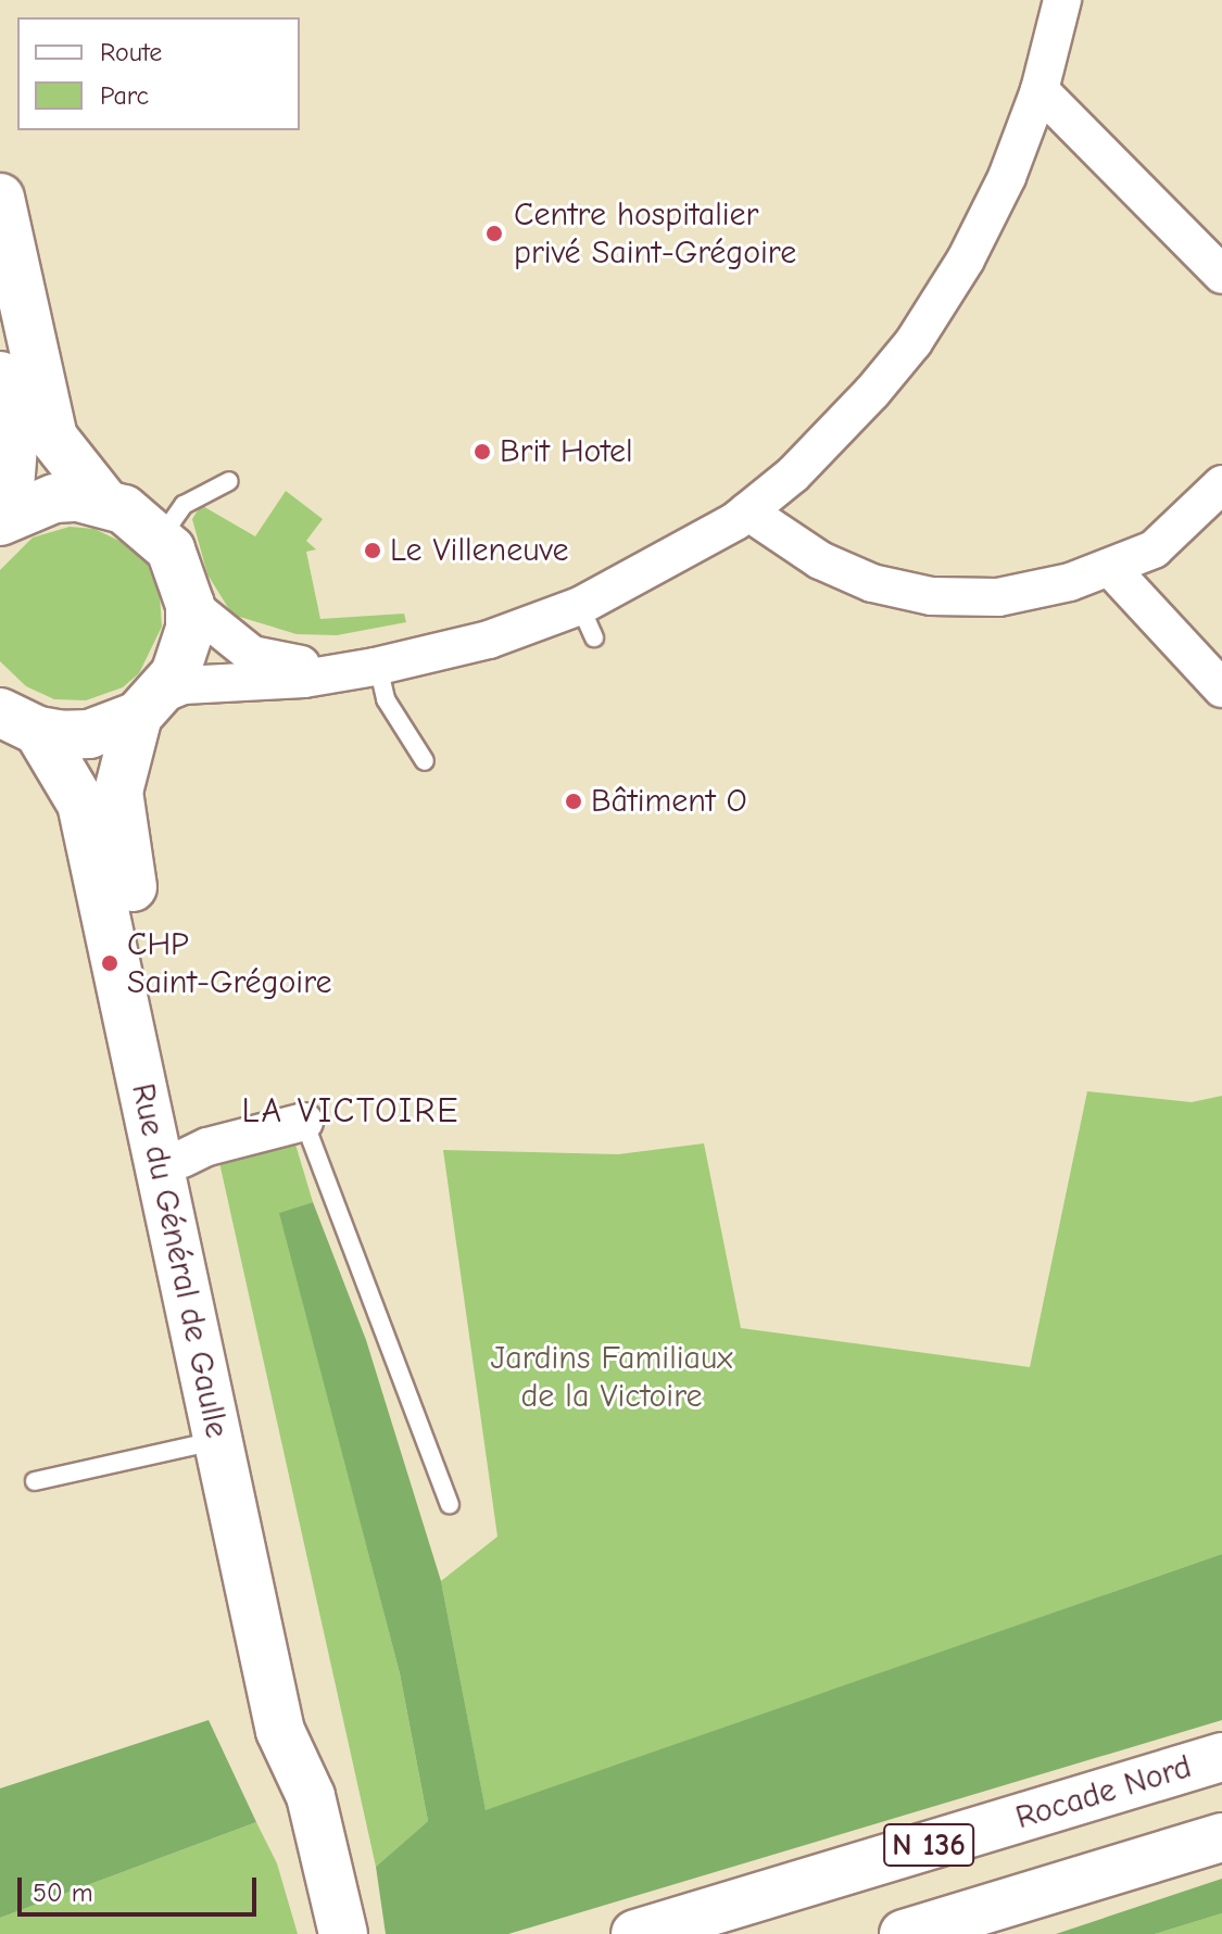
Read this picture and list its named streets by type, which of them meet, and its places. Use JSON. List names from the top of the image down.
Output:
{
  "streets": {
    "main road": ["Rue du Général de Gaulle", "Rocade Nord", "N 136"]
  },
  "districts": ["LA VICTOIRE"],
  "parks": ["Jardins Familiaux de la Victoire"],
  "places": [
    "Centre hospitalier privé Saint-Grégoire",
    "Brit Hotel",
    "Le Villeneuve",
    "Bâtiment O",
    "CHP Saint-Grégoire"
  ],
  "legend": ["Route", "Parc"],
  "scale_bar": "50 m"
}
